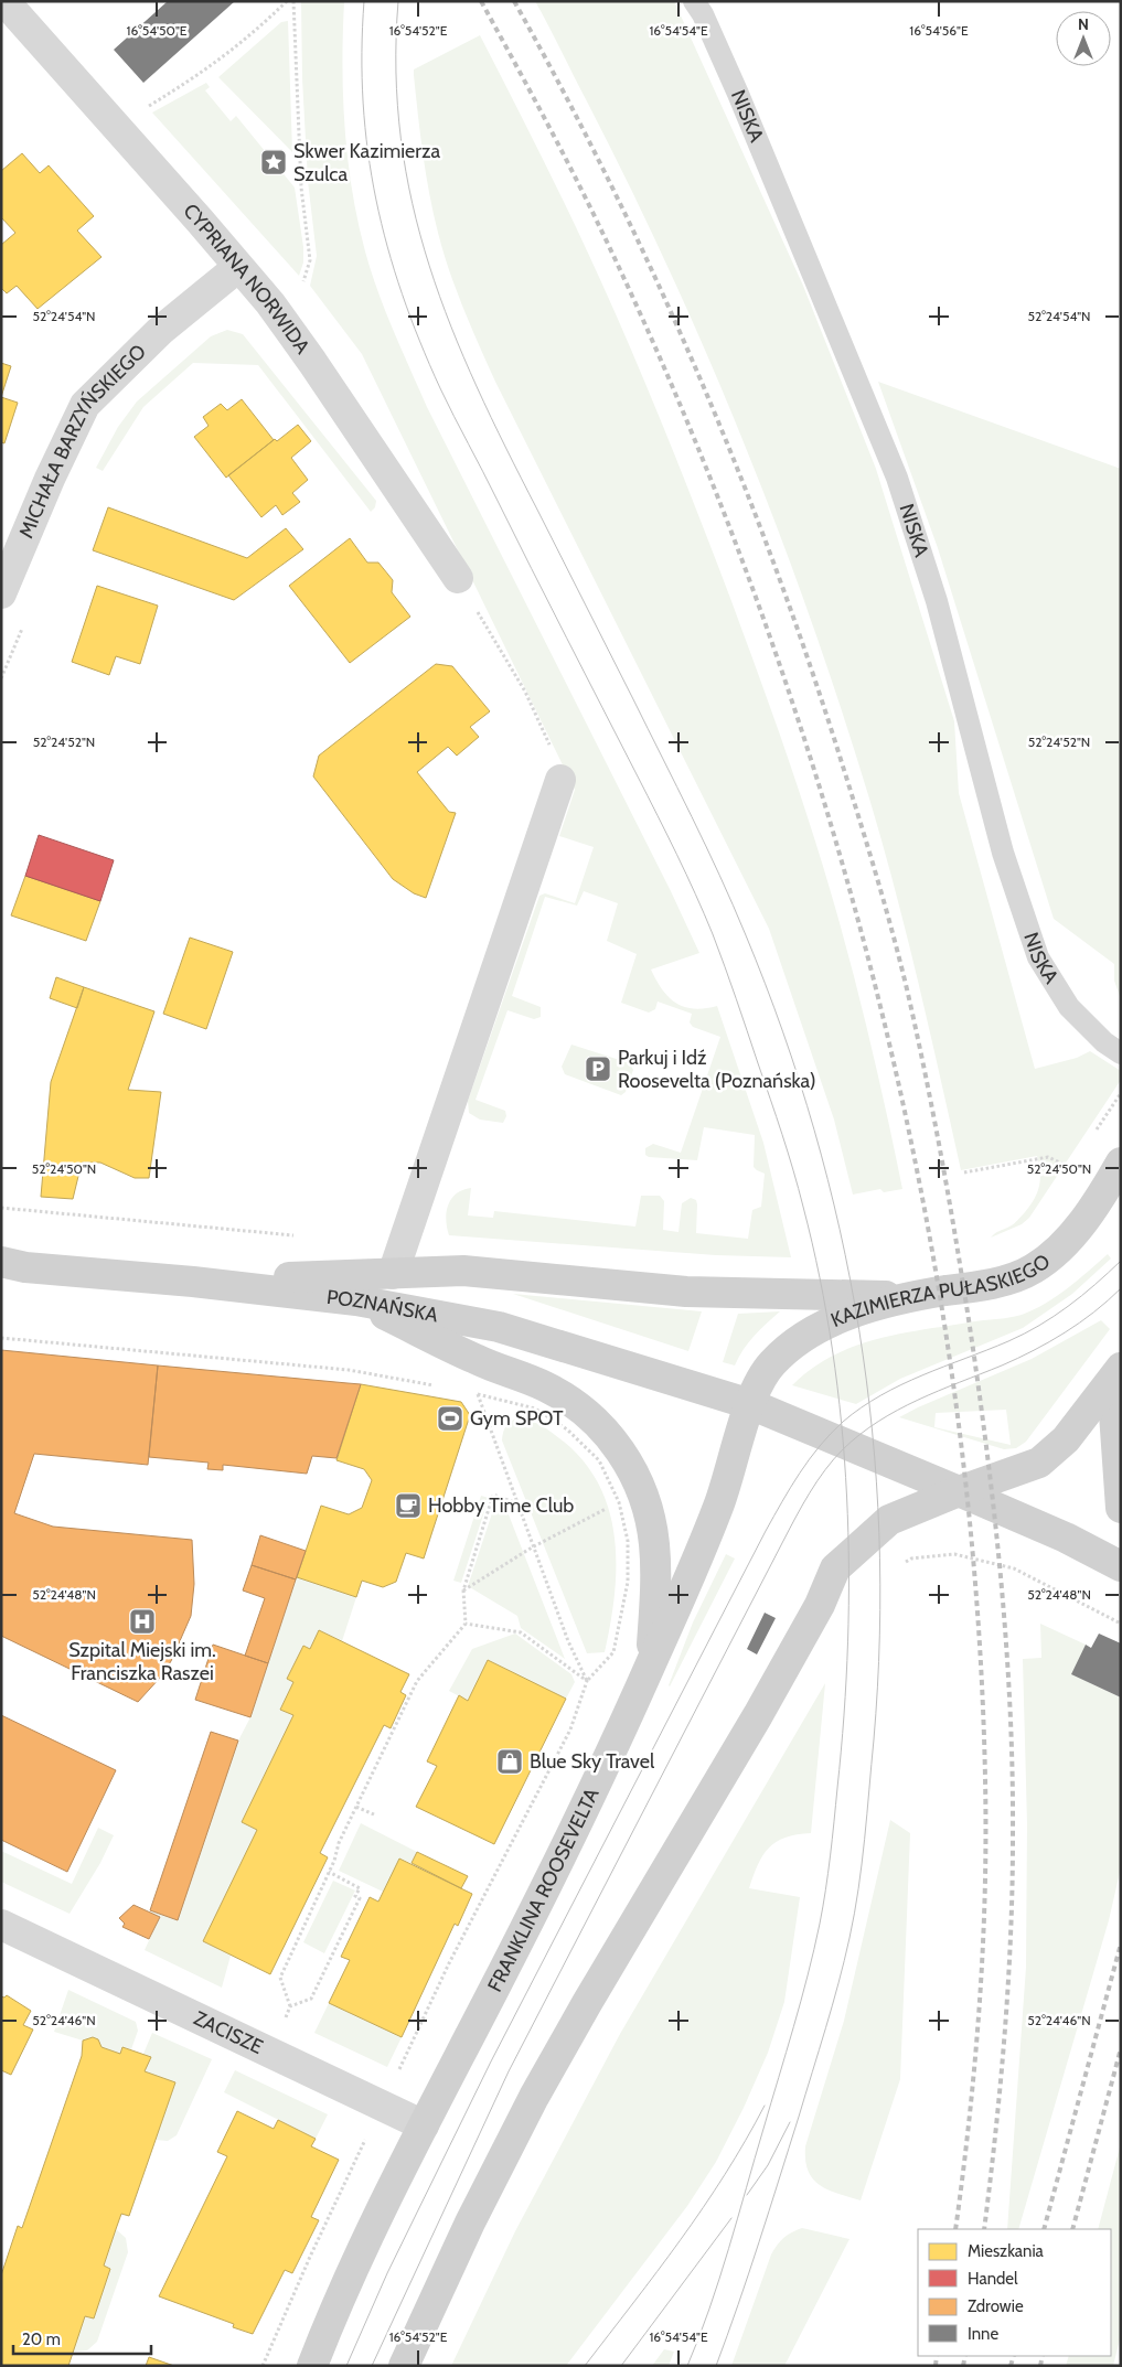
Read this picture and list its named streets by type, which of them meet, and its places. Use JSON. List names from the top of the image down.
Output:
{
  "streets": {
    "street": [
      "CYPRIANA NORWIDA",
      "MICHAŁA BARZYŃSKIEGO",
      "KAZIMIERZA PUŁASKIEGO",
      "POZNAŃSKA",
      "FRANKLINA ROOSEVELTA",
      "ZACISZE"
    ],
    "lane": ["NISKA"]
  },
  "crossings": [
    ["CYPRIANA NORWIDA", "MICHAŁA BARZYŃSKIEGO"],
    ["KAZIMIERZA PUŁASKIEGO", "POZNAŃSKA"],
    ["KAZIMIERZA PUŁASKIEGO", "FRANKLINA ROOSEVELTA"],
    ["POZNAŃSKA", "FRANKLINA ROOSEVELTA"],
    ["FRANKLINA ROOSEVELTA", "ZACISZE"]
  ],
  "places": {
    "place": ["Skwer Kazimierza Szulca"],
    "parking": ["Parkuj i Idź Roosevelta (Poznańska)"],
    "sports": ["Gym SPOT"],
    "cafe": ["Hobby Time Club"],
    "hospital": ["Szpital Miejski im. Franciszka Raszei"],
    "shop": ["Blue Sky Travel"]
  },
  "legend": [
    "Mieszkania",
    "Handel",
    "Zdrowie",
    "Inne"
  ],
  "scale_bar": "20 m",
  "north": "top",
  "coordinates": [
    "16°54'50\"E",
    "16°54'52\"E",
    "16°54'54\"E",
    "16°54'56\"E",
    "52°24'54\"N",
    "52°24'52\"N",
    "52°24'50\"N",
    "52°24'48\"N",
    "52°24'46\"N"
  ]
}
